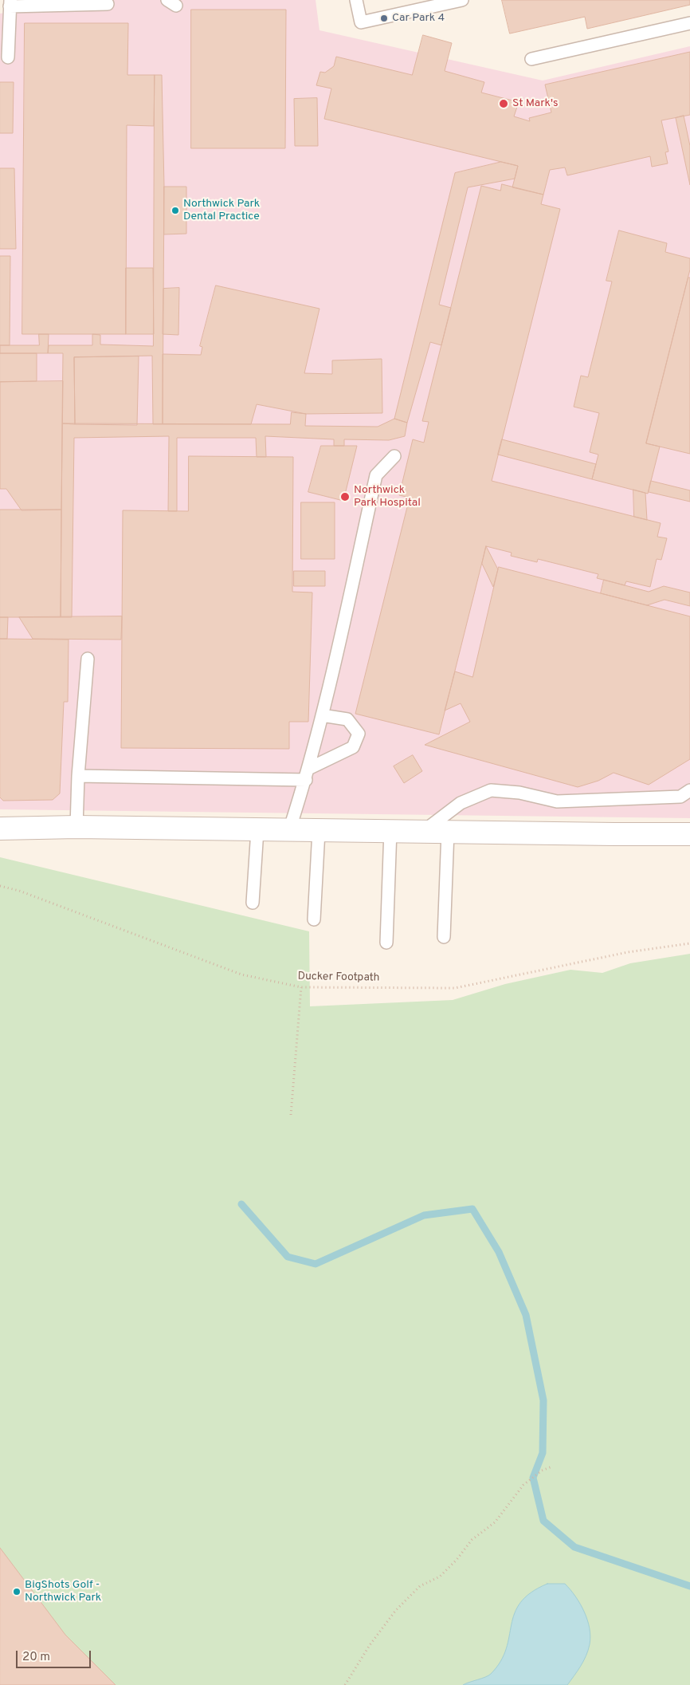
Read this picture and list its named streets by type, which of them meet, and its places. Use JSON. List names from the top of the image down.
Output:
{
  "streets": {
    "path": ["Ducker Footpath"]
  },
  "places": [
    "Car Park 4",
    "St Mark's",
    "Northwick Park Dental Practice",
    "Northwick Park Hospital",
    "BigShots Golf - Northwick Park"
  ],
  "scale_bar": "20 m"
}
